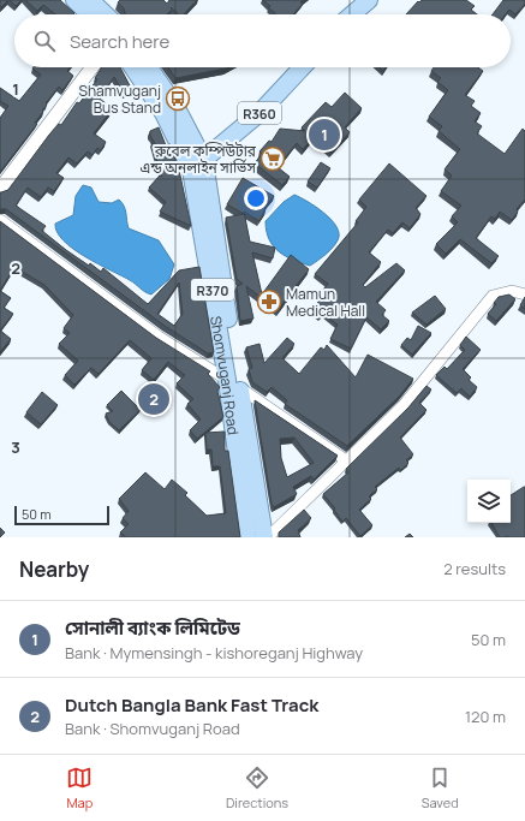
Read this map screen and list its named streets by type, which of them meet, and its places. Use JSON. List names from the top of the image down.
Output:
{
  "streets": {
    "main road": ["R360", "R370", "Shomvuganj Road"]
  },
  "crossings": [
    ["R360", "Shomvuganj Road"]
  ],
  "places": {
    "bus stop": ["Shamvuganj Bus Stand"],
    "supermarket": ["রুবেল কম্পিউটার এন্ড অনলাইন সার্ভিস"],
    "pharmacy": ["Mamun Medical Hall"]
  },
  "scale_bar": "50 m",
  "page": {
    "search": "Search here",
    "pins": ["1", "2"],
    "scale": "50 m",
    "heading": ["Nearby", "2 results"],
    "list": [
      {
        "mark": "1",
        "name": "সোনালী ব্যাংক লিমিটেড",
        "note": "Bank · Mymensingh - kishoreganj Highway",
        "value": "50 m"
      },
      {
        "mark": "2",
        "name": "Dutch Bangla Bank Fast Track",
        "note": "Bank · Shomvuganj Road",
        "value": "120 m"
      }
    ],
    "nav": ["Map", "Directions", "Saved"]
  },
  "grid": {
    "rows": ["1", "2", "3"]
  }
}
